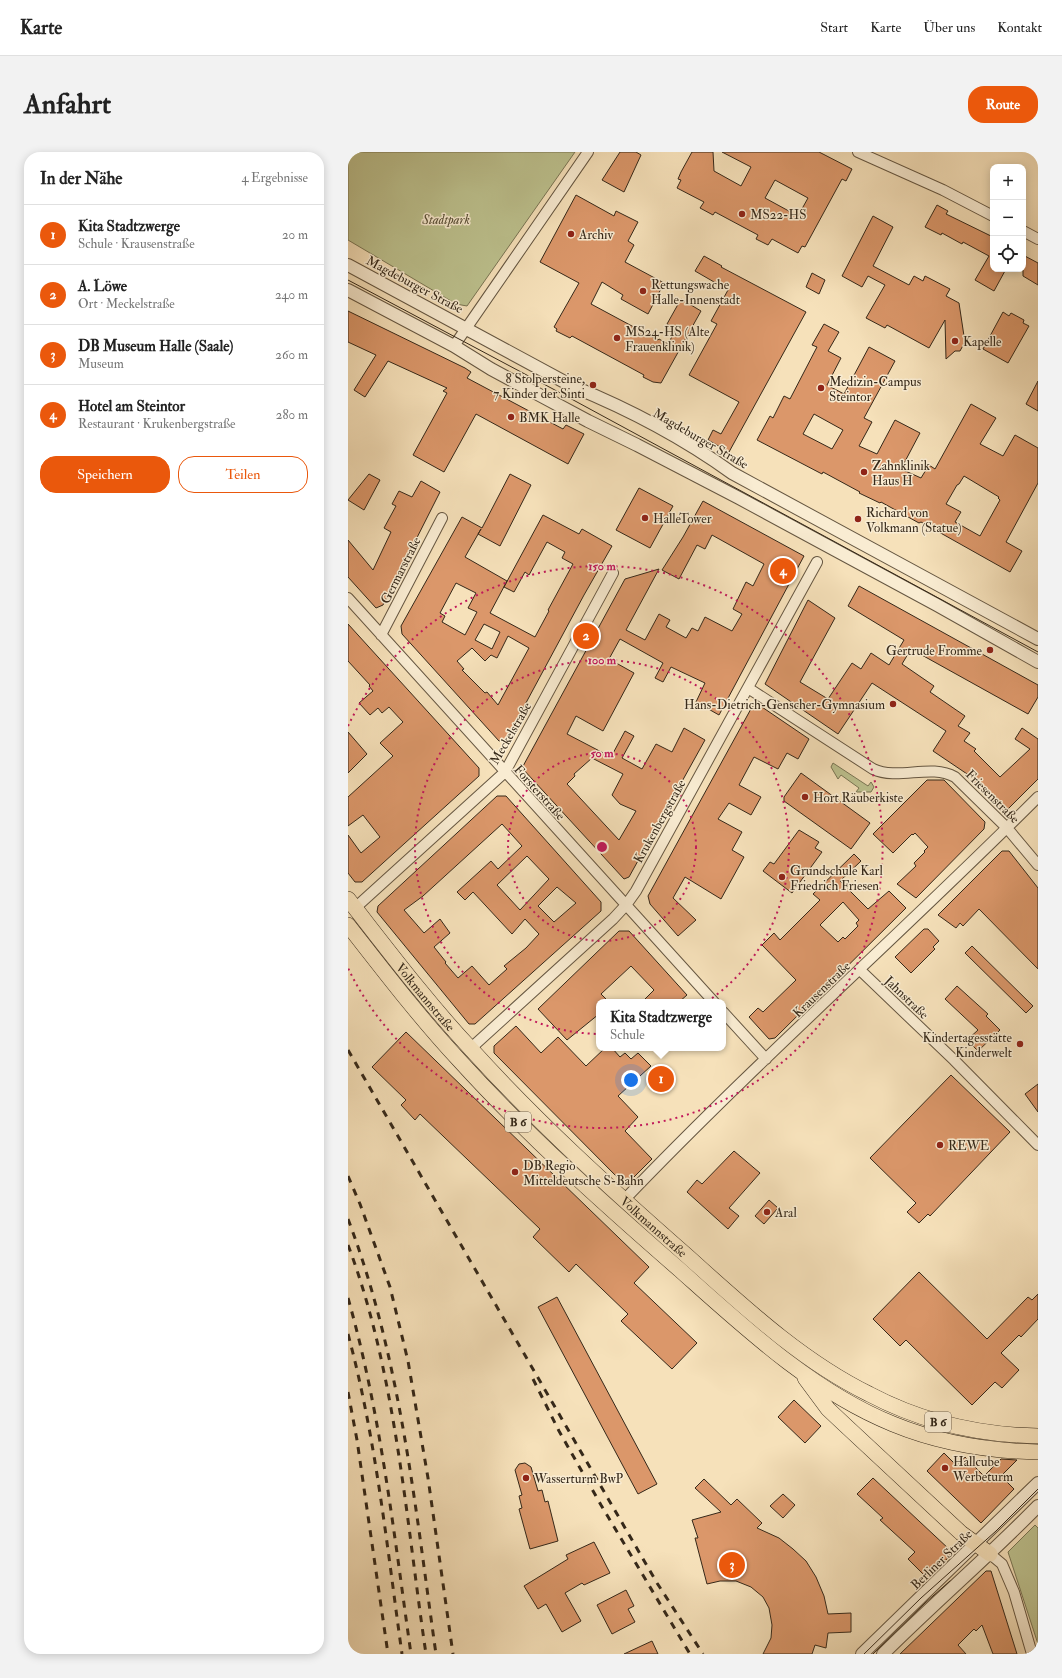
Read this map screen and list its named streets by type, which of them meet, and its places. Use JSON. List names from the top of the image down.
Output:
{
  "streets": {
    "main road": ["Volkmannstraße", "B 6"],
    "street": [
      "Magdeburger Straße",
      "Germarstraße",
      "Meckelstraße",
      "Forsterstraße",
      "Friesenstraße",
      "Krukenbergstraße",
      "Krausenstraße",
      "Jahnstraße",
      "Berliner Straße"
    ]
  },
  "crossings": [
    ["Germarstraße", "Forsterstraße"],
    ["Meckelstraße", "Forsterstraße"],
    ["Meckelstraße", "Volkmannstraße"],
    ["Forsterstraße", "Krukenbergstraße"],
    ["Friesenstraße", "Krukenbergstraße"],
    ["Friesenstraße", "Krausenstraße"],
    ["Krukenbergstraße", "Volkmannstraße"],
    ["Krausenstraße", "Volkmannstraße"],
    ["Krausenstraße", "Jahnstraße"]
  ],
  "parks": ["Stadtpark"],
  "places": [
    "MS22-HS",
    "Archiv",
    "Rettungswache Halle-Innenstadt",
    "MS24-HS (Alte Frauenklinik)",
    "Kapelle",
    "8 Stolpersteine, 7 Kinder der Sinti",
    "Medizin-Campus Steintor",
    "BMK Halle",
    "Zahnklinik Haus H",
    "HalleTower",
    "Richard von Volkmann (Statue)",
    "Gertrude Fromme",
    "Hans-Dietrich-Genscher-Gymnasium",
    "Hort Räuberkiste",
    "Grundschule Karl Friedrich Friesen",
    "Kindertagesstätte Kinderwelt",
    "REWE",
    "DB Regio Mitteldeutsche S-Bahn",
    "Aral",
    "Hallcube Werbeturm",
    "Wasserturm BwP"
  ],
  "page": {
    "header": "Karte",
    "nav": [
      "Start",
      "Karte",
      "Über uns",
      "Kontakt"
    ],
    "buttons": [
      "Route",
      ["Speichern", "Teilen"]
    ],
    "title": "Anfahrt",
    "heading": ["In der Nähe", "4 Ergebnisse"],
    "map_buttons": ["+", "−"],
    "list": [
      {
        "mark": "1",
        "name": "Kita Stadtzwerge",
        "note": "Schule · Krausenstraße",
        "value": "20 m"
      },
      {
        "mark": "2",
        "name": "A. Löwe",
        "note": "Ort · Meckelstraße",
        "value": "240 m"
      },
      {
        "mark": "3",
        "name": "DB Museum Halle (Saale)",
        "note": "Museum",
        "value": "260 m"
      },
      {
        "mark": "4",
        "name": "Hotel am Steintor",
        "note": "Restaurant · Krukenbergstraße",
        "value": "280 m"
      }
    ],
    "pins": [
      "4",
      "2",
      "1",
      "3"
    ],
    "popup": ["Kita Stadtzwerge", "Schule"]
  },
  "rings": ["150 m", "100 m", "50 m"]
}
